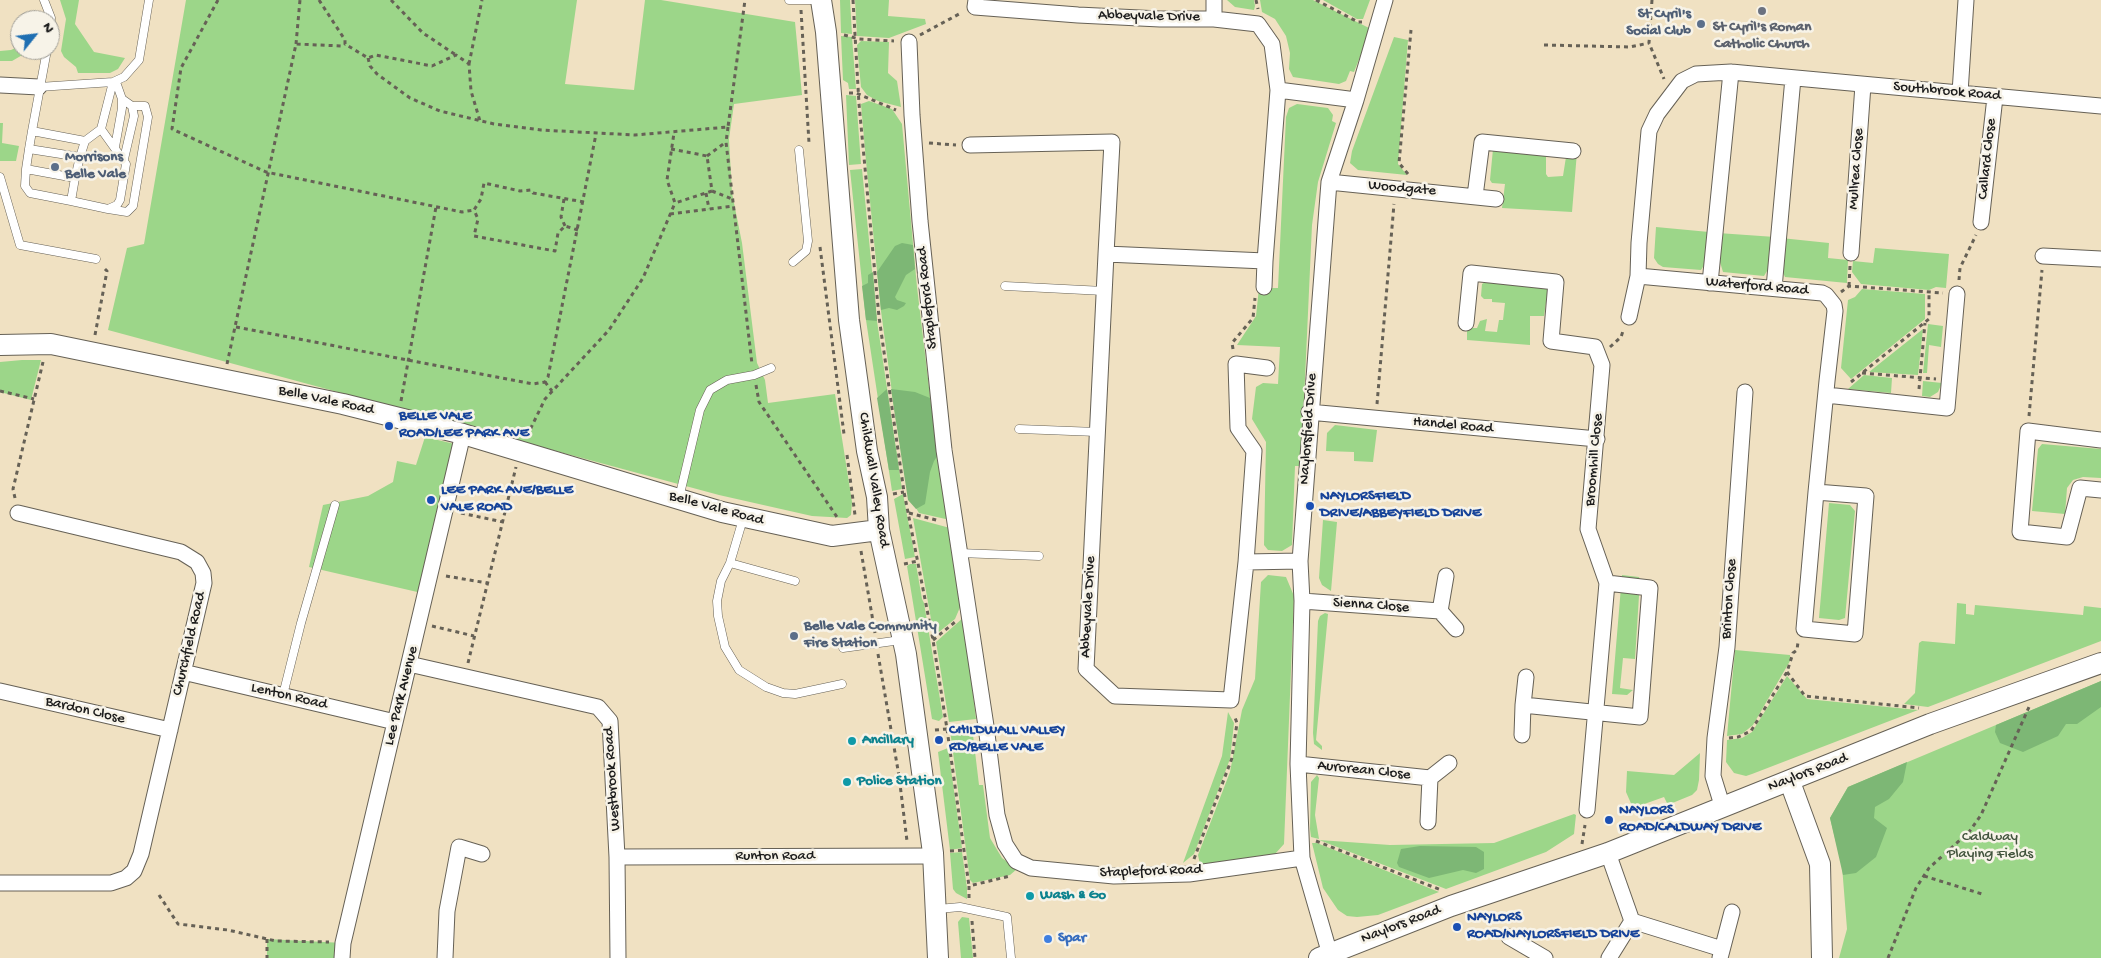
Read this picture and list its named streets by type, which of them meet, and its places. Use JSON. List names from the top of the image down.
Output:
{
  "streets": {
    "main road": ["Belle Vale Road", "Childwall Valley Road", "Naylors Road"],
    "street": [
      "Abbeyvale Drive",
      "Southbrook Road",
      "Callard Close",
      "Mullrea Close",
      "Woodgate",
      "Waterford Road",
      "Stapleford Road",
      "Handel Road",
      "Naylorsfield Drive",
      "Broomhill Close",
      "Brinton Close",
      "Sienna Close",
      "Churchfield Road",
      "Lee Park Avenue",
      "Lenton Road",
      "Bardon Close",
      "Aurorean Close",
      "Westbrook Road",
      "Runton Road"
    ]
  },
  "crossings": [
    ["Southbrook Road", "Callard Close"],
    ["Southbrook Road", "Mullrea Close"],
    ["Southbrook Road", "Waterford Road"],
    ["Woodgate", "Naylorsfield Drive"],
    ["Stapleford Road", "Naylorsfield Drive"],
    ["Belle Vale Road", "Childwall Valley Road"],
    ["Belle Vale Road", "Lee Park Avenue"],
    ["Handel Road", "Naylorsfield Drive"],
    ["Handel Road", "Broomhill Close"],
    ["Naylorsfield Drive", "Sienna Close"],
    ["Naylorsfield Drive", "Aurorean Close"],
    ["Naylorsfield Drive", "Naylors Road"],
    ["Childwall Valley Road", "Runton Road"],
    ["Brinton Close", "Naylors Road"],
    ["Churchfield Road", "Lenton Road"],
    ["Churchfield Road", "Bardon Close"],
    ["Lee Park Avenue", "Lenton Road"],
    ["Lee Park Avenue", "Westbrook Road"],
    ["Westbrook Road", "Runton Road"]
  ],
  "parks": ["Caldway Playing Fields"],
  "places": [
    "St Cyril's Roman Catholic Church",
    "St Cyril's Social Club",
    "Morrisons Belle Vale",
    "BELLE VALE ROAD/LEE PARK AVE",
    "LEE PARK AVE/BELLE VALE ROAD",
    "NAYLORSFIELD DRIVE/ABBEYFIELD DRIVE",
    "Belle Vale Community Fire Station",
    "CHILDWALL VALLEY RD/BELLE VALE",
    "Ancillary",
    "Police Station",
    "NAYLORS ROAD/CALDWAY DRIVE",
    "Wash & Go",
    "NAYLORS ROAD/NAYLORSFIELD DRIVE",
    "Spar"
  ],
  "north": "top right"
}
